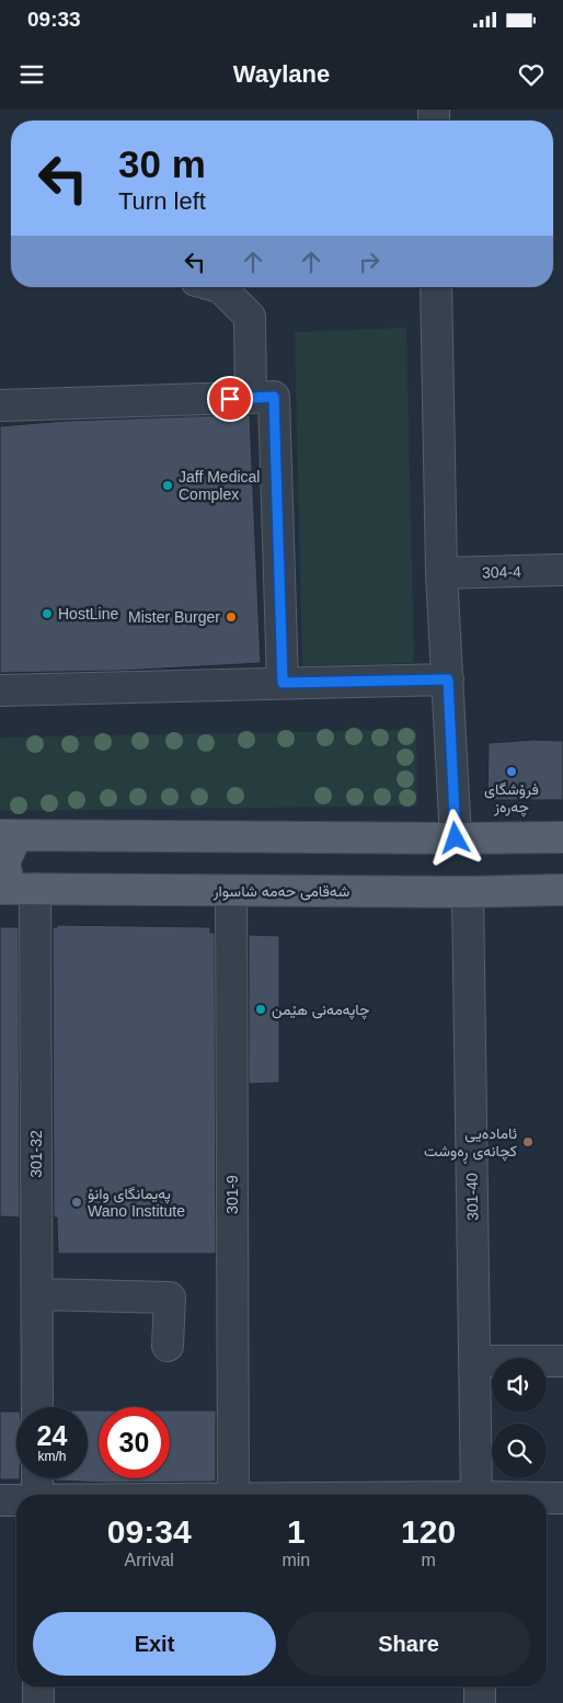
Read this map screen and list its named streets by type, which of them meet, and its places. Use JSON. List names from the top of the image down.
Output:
{
  "streets": {
    "main road": ["شەقامی حەمە شاسوار"],
    "street": [
      "304-4",
      "301-32",
      "301-9",
      "301-40"
    ]
  },
  "crossings": [
    ["شەقامی حەمە شاسوار", "301-32"],
    ["شەقامی حەمە شاسوار", "301-9"],
    ["شەقامی حەمە شاسوار", "301-40"]
  ],
  "places": [
    "Jaff Medical Complex",
    "HostLine",
    "Mister Burger",
    "فرۆشگای چەرەز",
    "چاپەمەنی هێمن",
    "ئامادەیی کچانەی ڕەوشت",
    "پەیمانگای وانۆ Wano Institute"
  ],
  "page": {
    "status": "09:33",
    "header": "Waylane",
    "turn": ["30 m", "Turn left"],
    "speed": "24 km/h",
    "limit": "30",
    "eta": [
      "09:34",
      "Arrival",
      "1",
      "min",
      "120",
      "m"
    ],
    "buttons": ["Exit", "Share"]
  }
}
